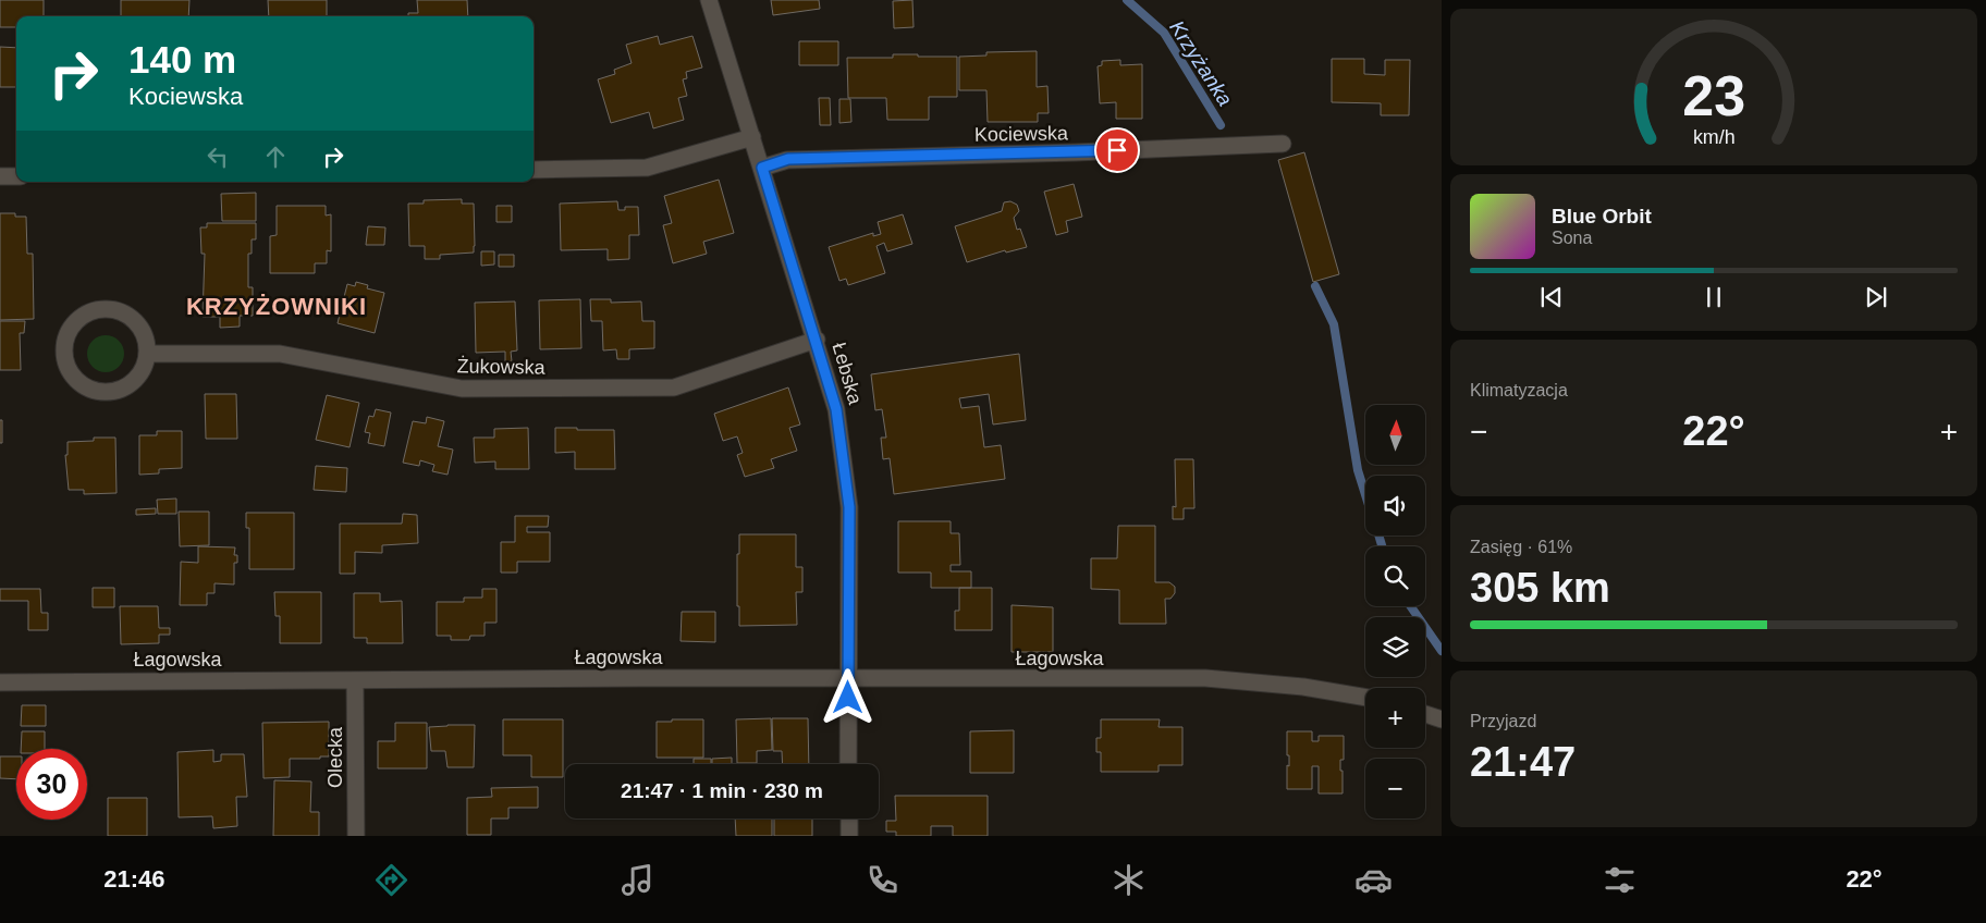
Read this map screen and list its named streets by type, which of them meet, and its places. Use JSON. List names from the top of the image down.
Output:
{
  "streets": {
    "street": [
      "Kociewska",
      "Żukowska",
      "Łebska",
      "Łagowska",
      "Olecka"
    ]
  },
  "crossings": [
    ["Kociewska", "Łebska"],
    ["Żukowska", "Łebska"],
    ["Łebska", "Łagowska"],
    ["Łagowska", "Olecka"]
  ],
  "districts": ["KRZYŻOWNIKI"],
  "water": ["Krzyżanka"],
  "north": "top",
  "page": {
    "turn": ["140 m", "Kociewska"],
    "song": ["Blue Orbit", "Sona"],
    "tile": [
      "Klimatyzacja",
      ["Zasięg · 61%", "305 km"],
      ["Przyjazd", "21:47"]
    ],
    "map_buttons": ["+", "−"],
    "heat": ["−", "22°", "+"],
    "limit": "30",
    "trip": "21:47 · 1 min · 230 m",
    "tabs": ["21:46", "22°"],
    "gauge": ["23", "km/h"]
  }
}
